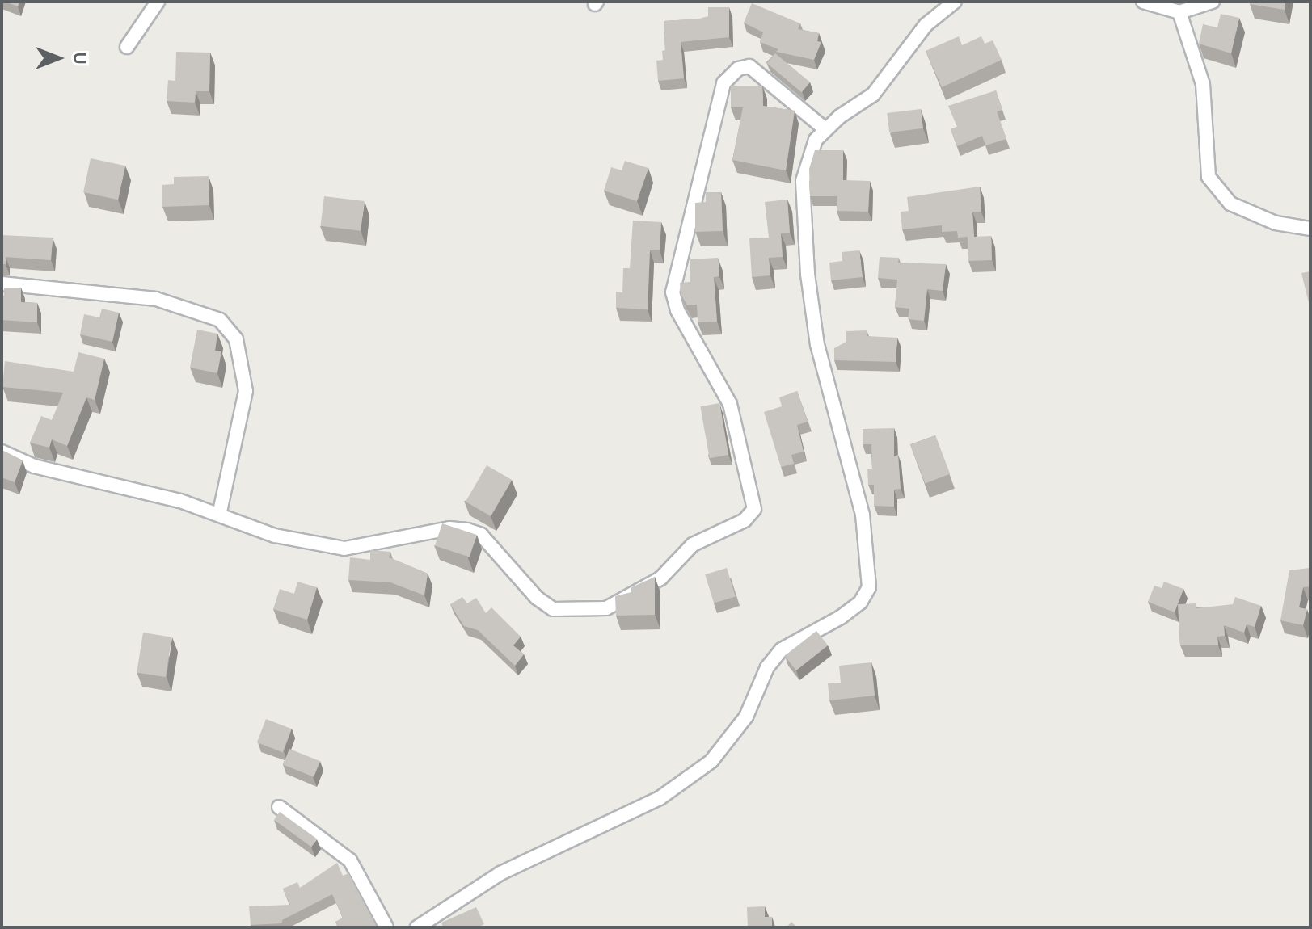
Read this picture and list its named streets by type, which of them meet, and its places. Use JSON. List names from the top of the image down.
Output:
{
  "north": "right"
}
